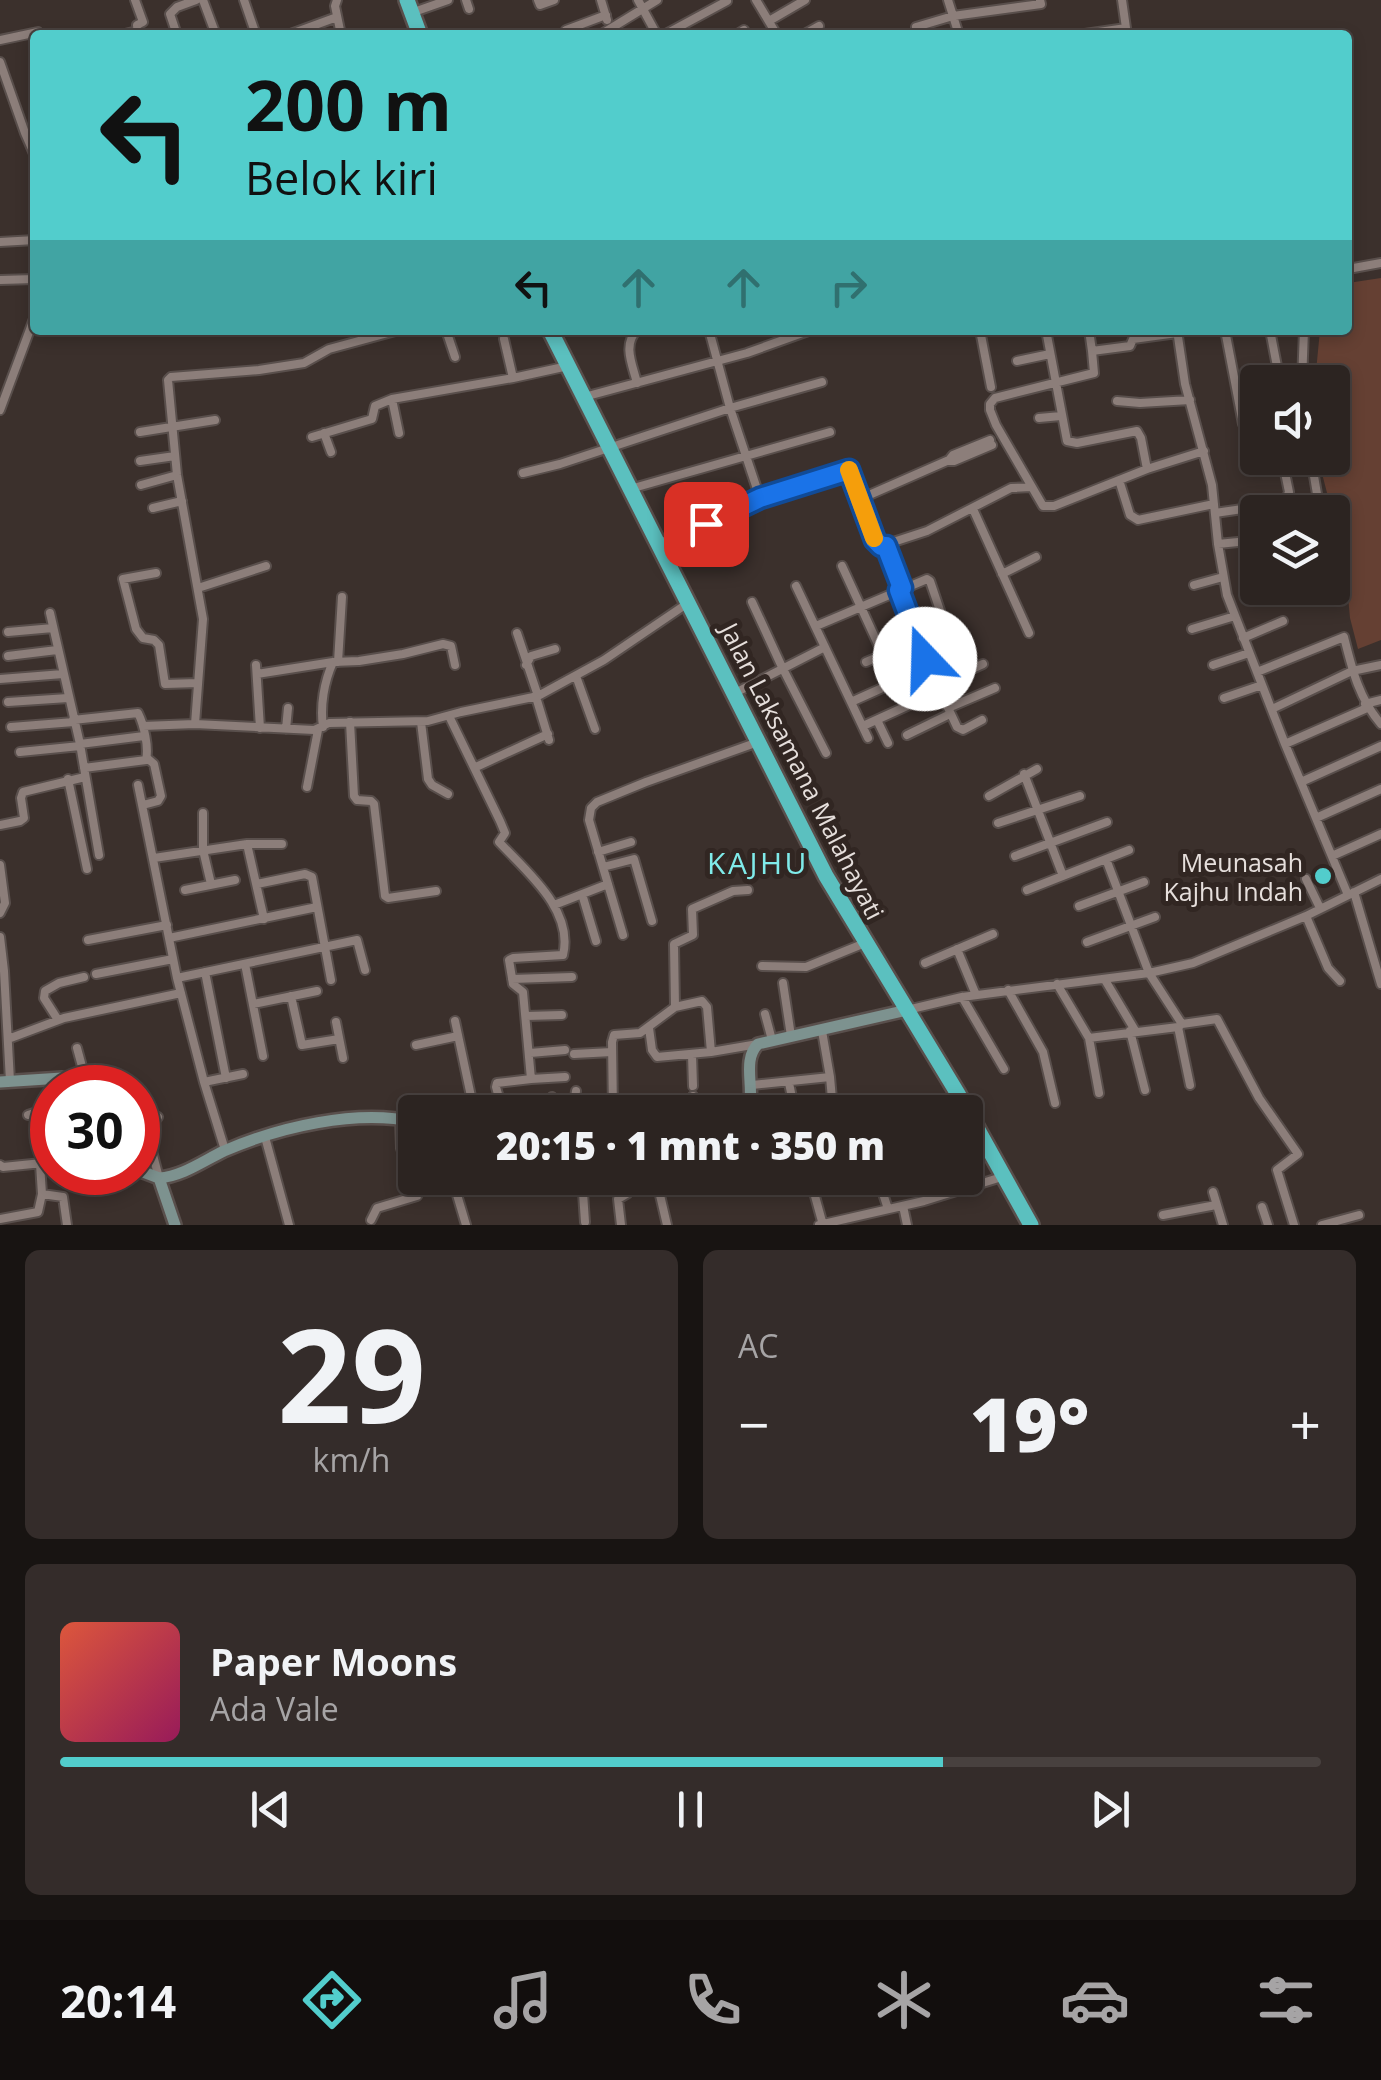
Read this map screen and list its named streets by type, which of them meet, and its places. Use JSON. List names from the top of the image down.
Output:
{
  "streets": {
    "highway": ["Jalan Laksamana Malahayati"]
  },
  "districts": ["KAJHU"],
  "places": ["Meunasah Kajhu Indah"],
  "page": {
    "turn": ["200 m", "Belok kiri"],
    "limit": "30",
    "trip": "20:15 · 1 mnt · 350 m",
    "tile": [
      ["29", "km/h"],
      "AC"
    ],
    "heat": ["−", "19°", "+"],
    "song": ["Paper Moons", "Ada Vale"],
    "tabs": "20:14"
  }
}
